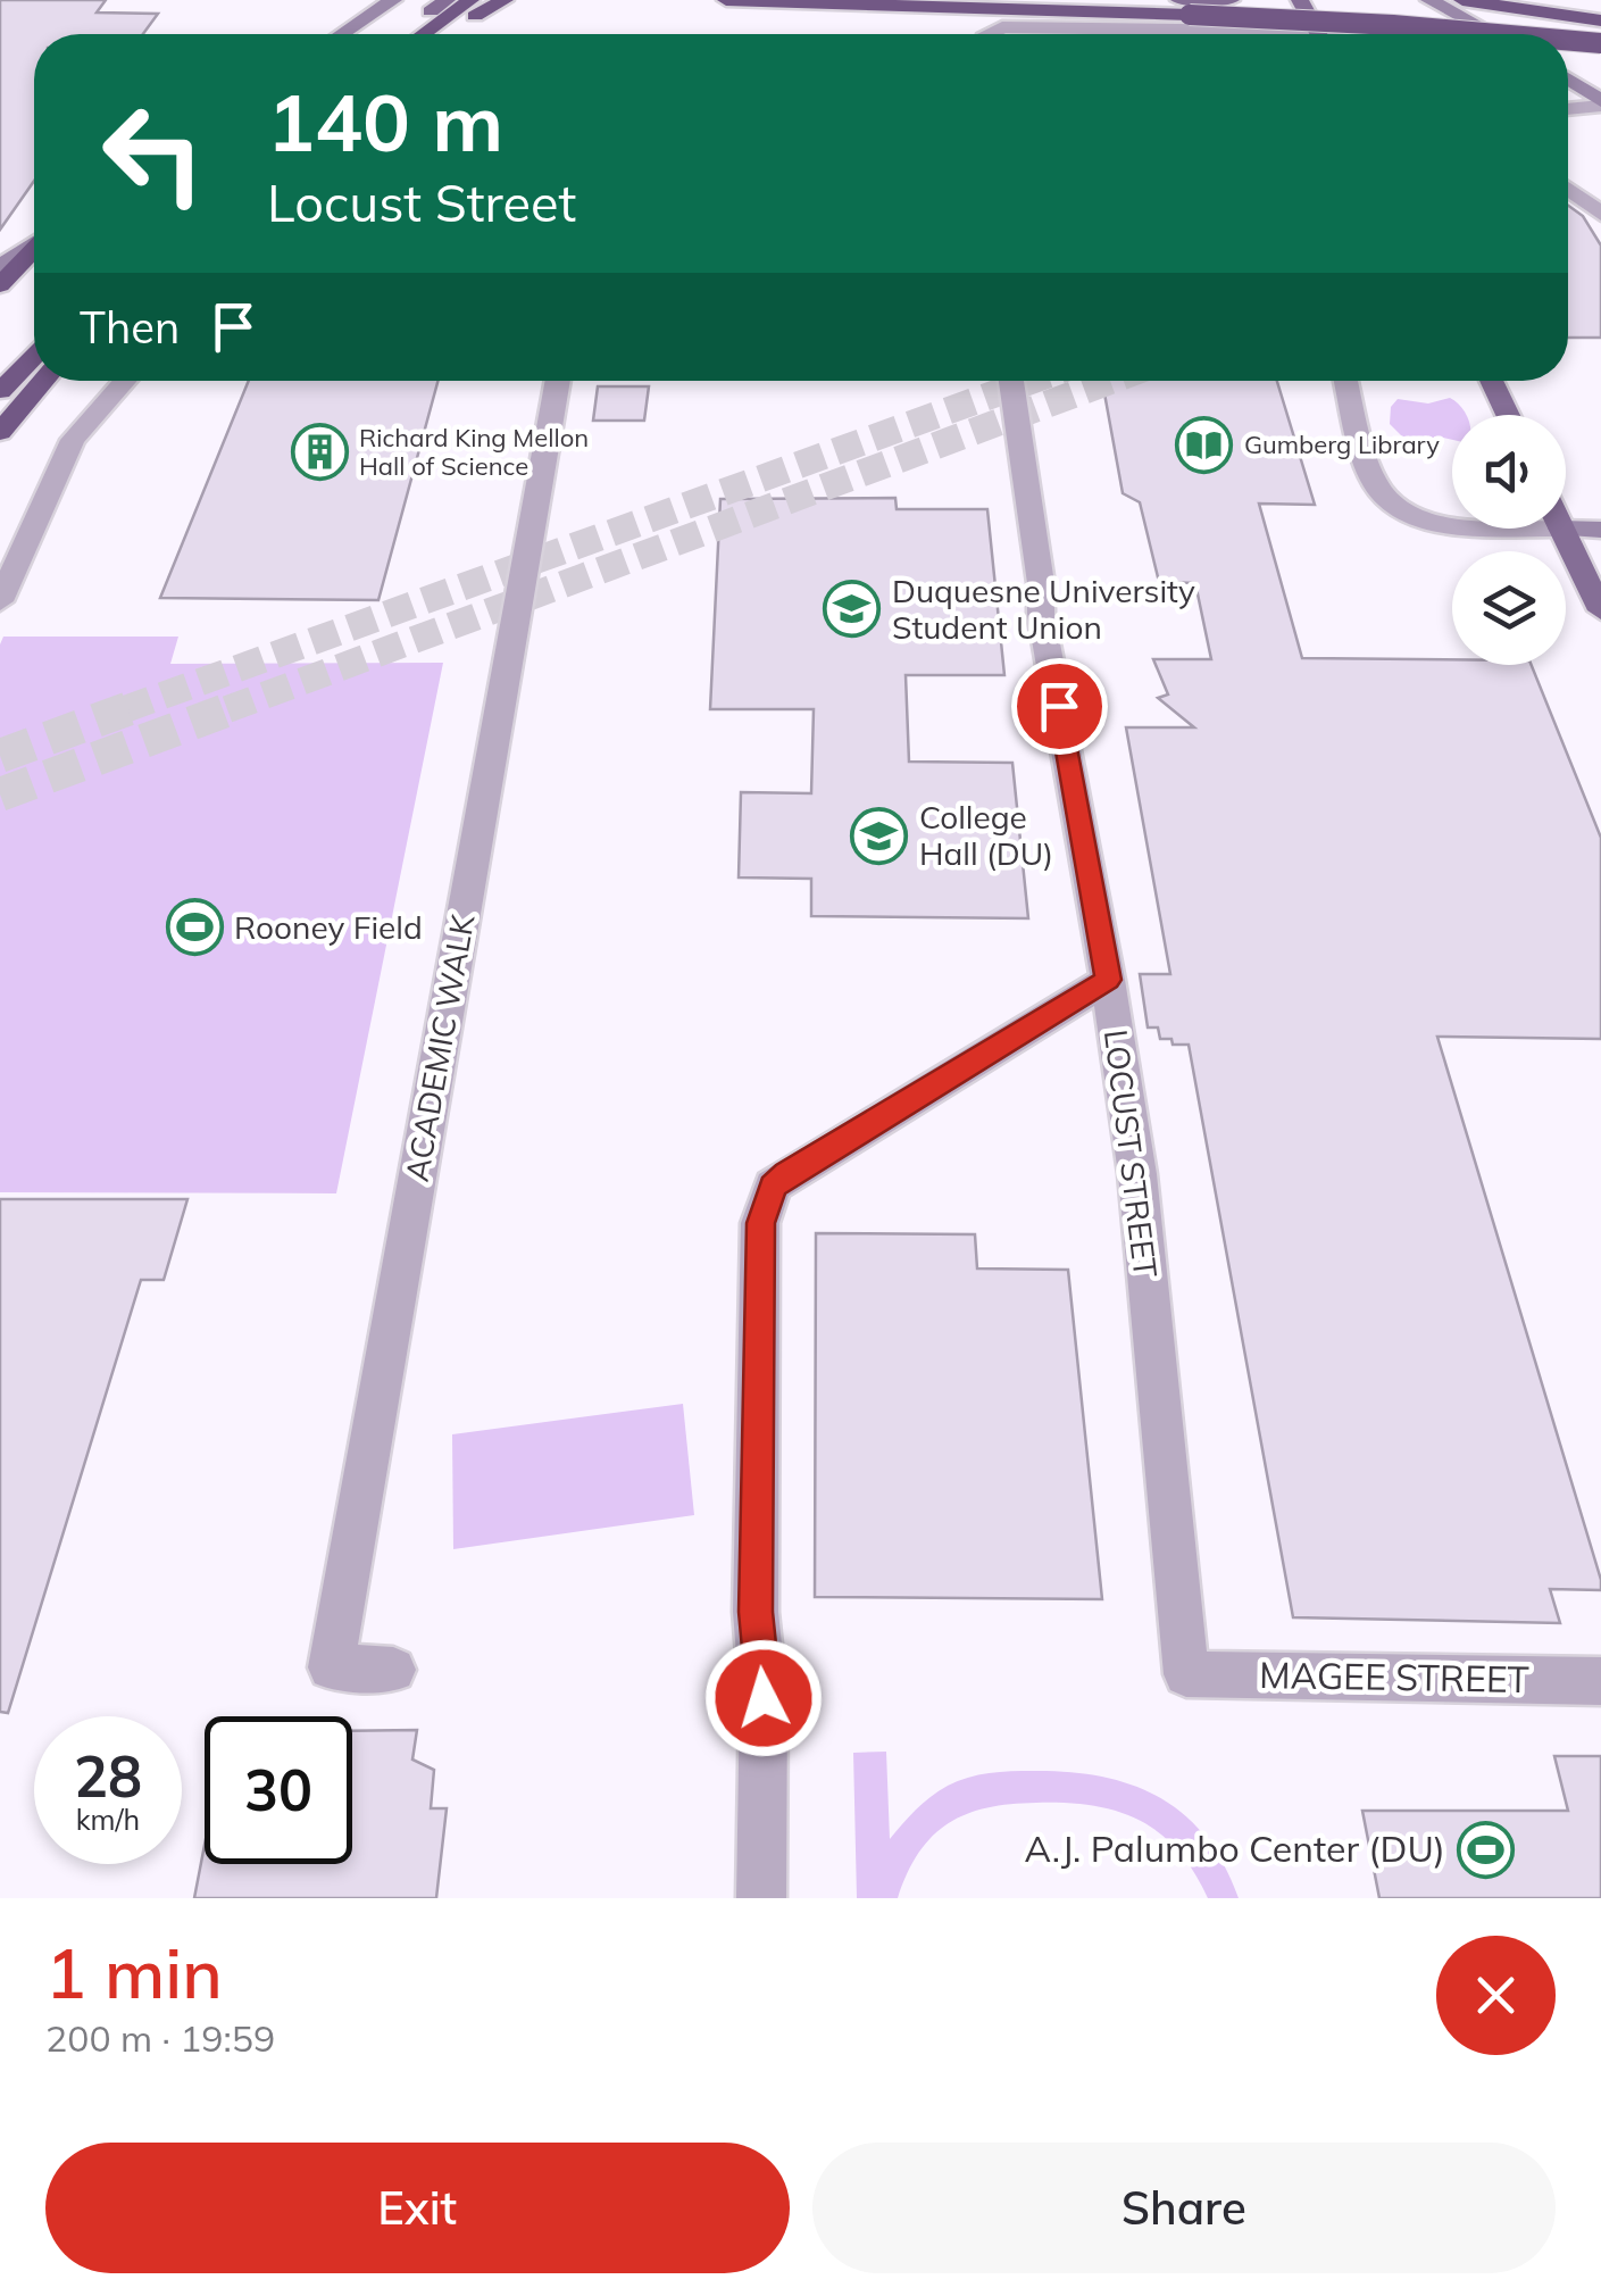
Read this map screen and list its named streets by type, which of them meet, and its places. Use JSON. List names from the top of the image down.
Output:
{
  "streets": {
    "street": ["ACADEMIC WALK", "LOCUST STREET", "MAGEE STREET"]
  },
  "crossings": [
    ["LOCUST STREET", "MAGEE STREET"]
  ],
  "places": {
    "library": ["Gumberg Library"],
    "building": ["Richard King Mellon Hall of Science"],
    "school or university": ["Duquesne University Student Union", "College Hall (DU)"],
    "sports": ["Rooney Field", "A.J. Palumbo Center (DU)"]
  },
  "page": {
    "turn": ["140 m", "Locust Street"],
    "then": "Then",
    "speed": "28 km/h",
    "limit": "30",
    "heading": ["1 min", "200 m · 19:59"],
    "buttons": ["Exit", "Share"]
  }
}
